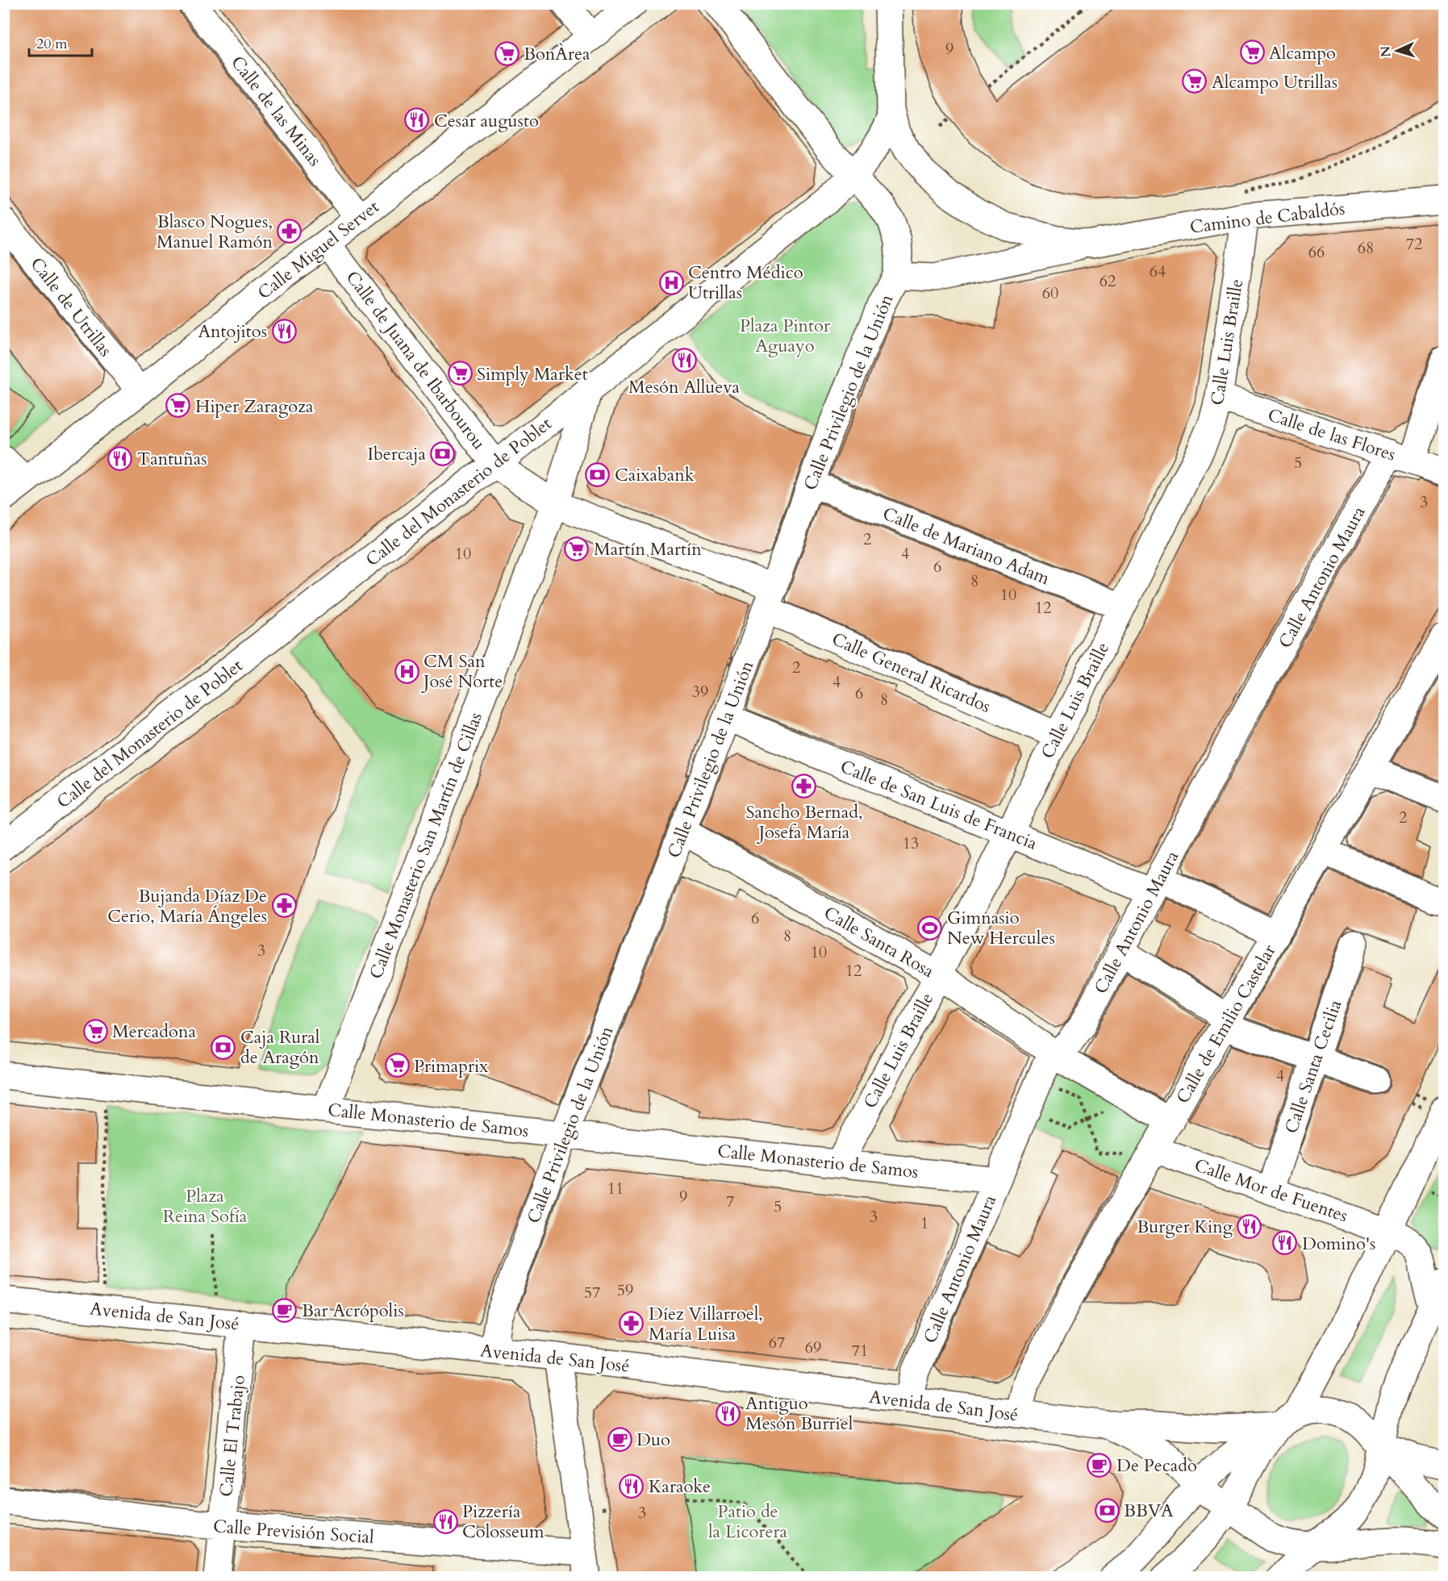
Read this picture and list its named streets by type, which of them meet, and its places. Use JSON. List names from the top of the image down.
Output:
{
  "streets": {
    "street": [
      "Calle de las Minas",
      "Camino de Cabaldós",
      "Calle Miguel Servet",
      "Calle de Utrillas",
      "Calle Luis Braille",
      "Calle de Juana de Ibarbourou",
      "Calle Privilegio de la Unión",
      "Calle de las Flores",
      "Calle del Monasterio de Poblet",
      "Calle de Mariano Adam",
      "Calle Antonio Maura",
      "Calle General Ricardos",
      "Calle de San Luis de Francia",
      "Calle Monasterio San Martín de Cillas",
      "Calle Santa Rosa",
      "Calle de Emilio Castelar",
      "Calle Santa Cecilia",
      "Calle Monasterio de Samos",
      "Calle Mor de Fuentes",
      "Avenida de San José",
      "Calle El Trabajo",
      "Calle Previsión Social"
    ]
  },
  "crossings": [
    ["Calle de las Minas", "Calle Miguel Servet"],
    ["Camino de Cabaldós", "Calle Luis Braille"],
    ["Camino de Cabaldós", "Calle Privilegio de la Unión"],
    ["Camino de Cabaldós", "Calle del Monasterio de Poblet"],
    ["Calle Miguel Servet", "Calle de Utrillas"],
    ["Calle Miguel Servet", "Calle de Juana de Ibarbourou"],
    ["Calle Luis Braille", "Calle de las Flores"],
    ["Calle Luis Braille", "Calle de Mariano Adam"],
    ["Calle Luis Braille", "Calle General Ricardos"],
    ["Calle Luis Braille", "Calle de San Luis de Francia"],
    ["Calle Luis Braille", "Calle Santa Rosa"],
    ["Calle Luis Braille", "Calle Monasterio de Samos"],
    ["Calle de Juana de Ibarbourou", "Calle Privilegio de la Unión"],
    ["Calle de Juana de Ibarbourou", "Calle del Monasterio de Poblet"],
    ["Calle de Juana de Ibarbourou", "Calle General Ricardos"],
    ["Calle de Juana de Ibarbourou", "Calle Monasterio San Martín de Cillas"],
    ["Calle Privilegio de la Unión", "Calle del Monasterio de Poblet"],
    ["Calle Privilegio de la Unión", "Calle de Mariano Adam"],
    ["Calle Privilegio de la Unión", "Calle General Ricardos"],
    ["Calle Privilegio de la Unión", "Calle de San Luis de Francia"],
    ["Calle Privilegio de la Unión", "Calle Santa Rosa"],
    ["Calle Privilegio de la Unión", "Calle Monasterio de Samos"],
    ["Calle Privilegio de la Unión", "Avenida de San José"],
    ["Calle de las Flores", "Calle Antonio Maura"],
    ["Calle del Monasterio de Poblet", "Calle Monasterio San Martín de Cillas"],
    ["Calle Antonio Maura", "Calle de San Luis de Francia"],
    ["Calle Antonio Maura", "Calle Santa Rosa"],
    ["Calle Antonio Maura", "Calle Monasterio de Samos"],
    ["Calle Antonio Maura", "Avenida de San José"],
    ["Calle de San Luis de Francia", "Calle de Emilio Castelar"],
    ["Calle Monasterio San Martín de Cillas", "Calle Monasterio de Samos"],
    ["Calle Santa Rosa", "Calle de Emilio Castelar"],
    ["Calle de Emilio Castelar", "Calle Mor de Fuentes"],
    ["Calle de Emilio Castelar", "Avenida de San José"],
    ["Calle Santa Cecilia", "Calle Mor de Fuentes"],
    ["Avenida de San José", "Calle El Trabajo"],
    ["Calle El Trabajo", "Calle Previsión Social"]
  ],
  "parks": ["Plaza Pintor Aguayo", "Plaza Reina Sofía", "Patio de la Licorera"],
  "places": {
    "supermarket": [
      "Alcampo",
      "BonÀrea",
      "Alcampo Utrillas",
      "Simply Market",
      "Hiper Zaragoza",
      "Martín Martín",
      "Mercadona",
      "Primaprix"
    ],
    "restaurant": [
      "Cesar augusto",
      "Antojitos",
      "Mesón Allueva",
      "Tantuñas",
      "Burger King",
      "Domino's",
      "Antiguo Mesón Burriel",
      "Karaoke",
      "Pizzería Colosseum"
    ],
    "pharmacy": [
      "Blasco Nogues, Manuel Ramón",
      "Sancho Bernad, Josefa María",
      "Bujanda Díaz De Cerio, María Ángeles",
      "Díez Villarroel, María Luisa"
    ],
    "hospital": ["Centro Médico Utrillas", "CM San José Norte"],
    "bank": [
      "Ibercaja",
      "Caixabank",
      "Caja Rural de Aragón",
      "BBVA"
    ],
    "sports": ["Gimnasio New Hercules"],
    "cafe": ["Bar Acrópolis", "Duo", "De Pecado"]
  },
  "house_numbers": [
    "9",
    "72",
    "68",
    "66",
    "64",
    "62",
    "60",
    "5",
    "3",
    "2",
    "10",
    "4",
    "6",
    "8",
    "10",
    "12",
    "2",
    "4",
    "39",
    "6",
    "8",
    "2",
    "13",
    "6",
    "8",
    "3",
    "10",
    "12",
    "4",
    "11",
    "9",
    "7",
    "5",
    "3",
    "1",
    "59",
    "57",
    "67",
    "69",
    "71",
    "3"
  ],
  "scale_bar": "20 m",
  "north": "left"
}
